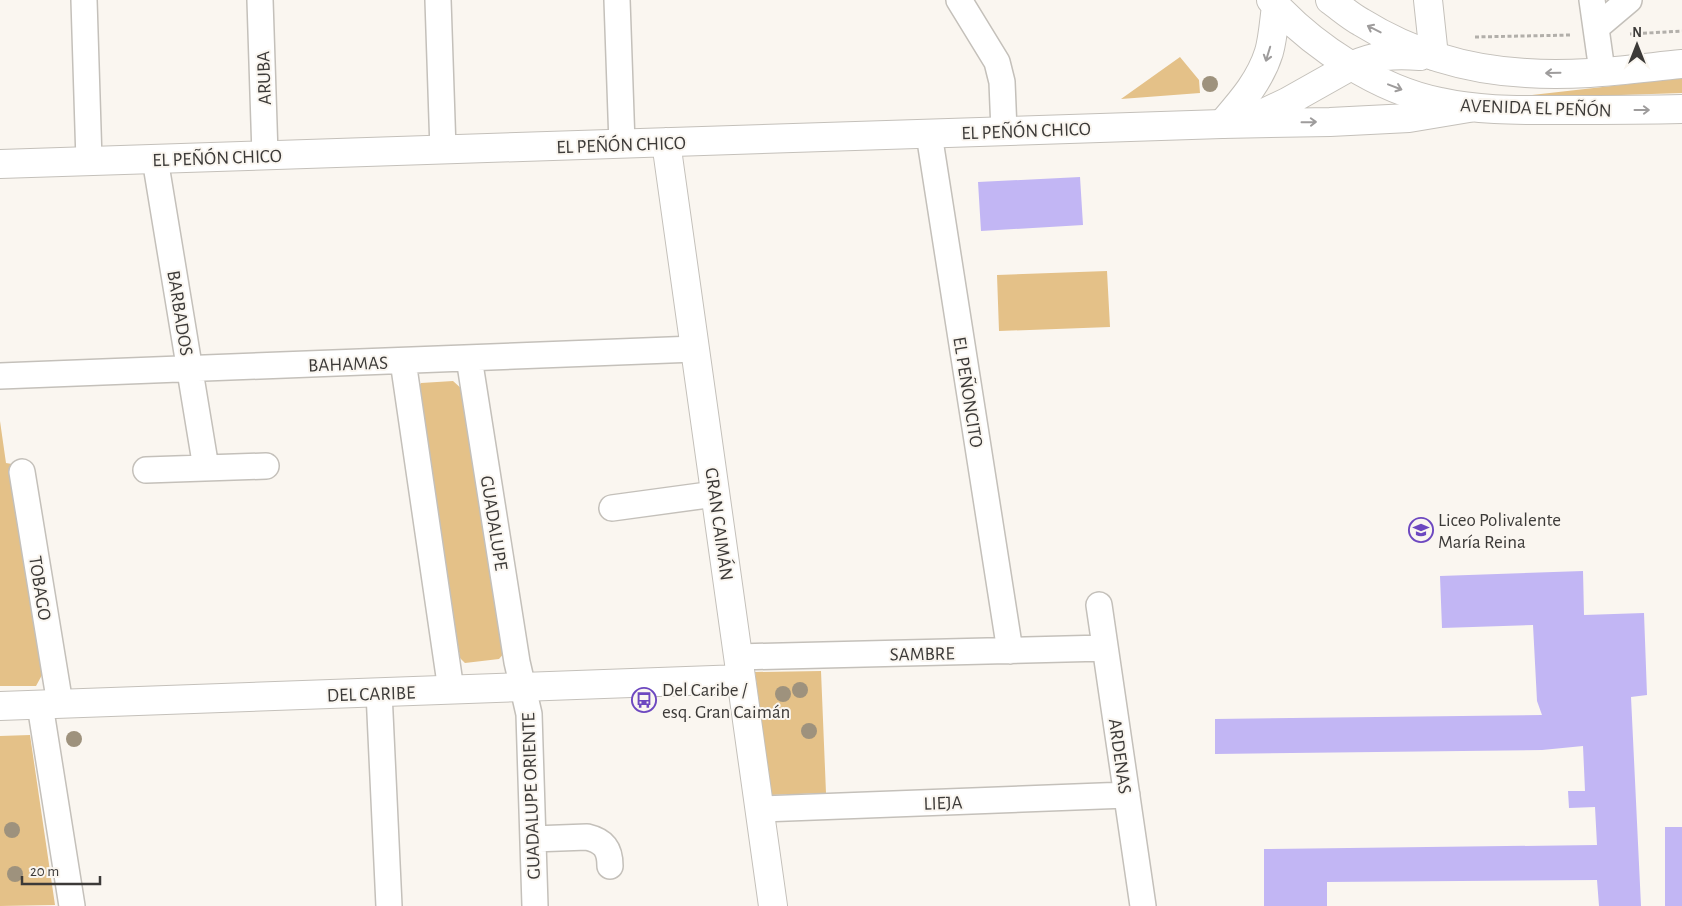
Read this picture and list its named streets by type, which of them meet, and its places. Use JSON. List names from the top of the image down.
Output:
{
  "streets": {
    "street": [
      "ARUBA",
      "AVENIDA EL PEÑÓN",
      "EL PEÑÓN CHICO",
      "BARBADOS",
      "BAHAMAS",
      "EL PEÑONCITO",
      "GUADALUPE",
      "GRAN CAIMÁN",
      "TOBAGO",
      "SAMBRE",
      "DEL CARIBE",
      "ARDENAS",
      "GUADALUPE ORIENTE",
      "LIEJA"
    ]
  },
  "crossings": [
    ["ARUBA", "EL PEÑÓN CHICO"],
    ["AVENIDA EL PEÑÓN", "EL PEÑÓN CHICO"],
    ["EL PEÑÓN CHICO", "BARBADOS"],
    ["EL PEÑÓN CHICO", "EL PEÑONCITO"],
    ["EL PEÑÓN CHICO", "GRAN CAIMÁN"],
    ["BARBADOS", "BAHAMAS"],
    ["BAHAMAS", "GUADALUPE"],
    ["BAHAMAS", "GRAN CAIMÁN"],
    ["EL PEÑONCITO", "SAMBRE"],
    ["GUADALUPE", "DEL CARIBE"],
    ["GUADALUPE", "GUADALUPE ORIENTE"],
    ["GRAN CAIMÁN", "SAMBRE"],
    ["GRAN CAIMÁN", "DEL CARIBE"],
    ["GRAN CAIMÁN", "LIEJA"],
    ["TOBAGO", "DEL CARIBE"],
    ["SAMBRE", "DEL CARIBE"],
    ["SAMBRE", "ARDENAS"],
    ["DEL CARIBE", "GUADALUPE ORIENTE"],
    ["ARDENAS", "LIEJA"]
  ],
  "places": {
    "school or university": ["Liceo Polivalente María Reina"],
    "bus stop": ["Del Caribe / esq. Gran Caimán"]
  },
  "scale_bar": "20 m",
  "north": "top"
}
